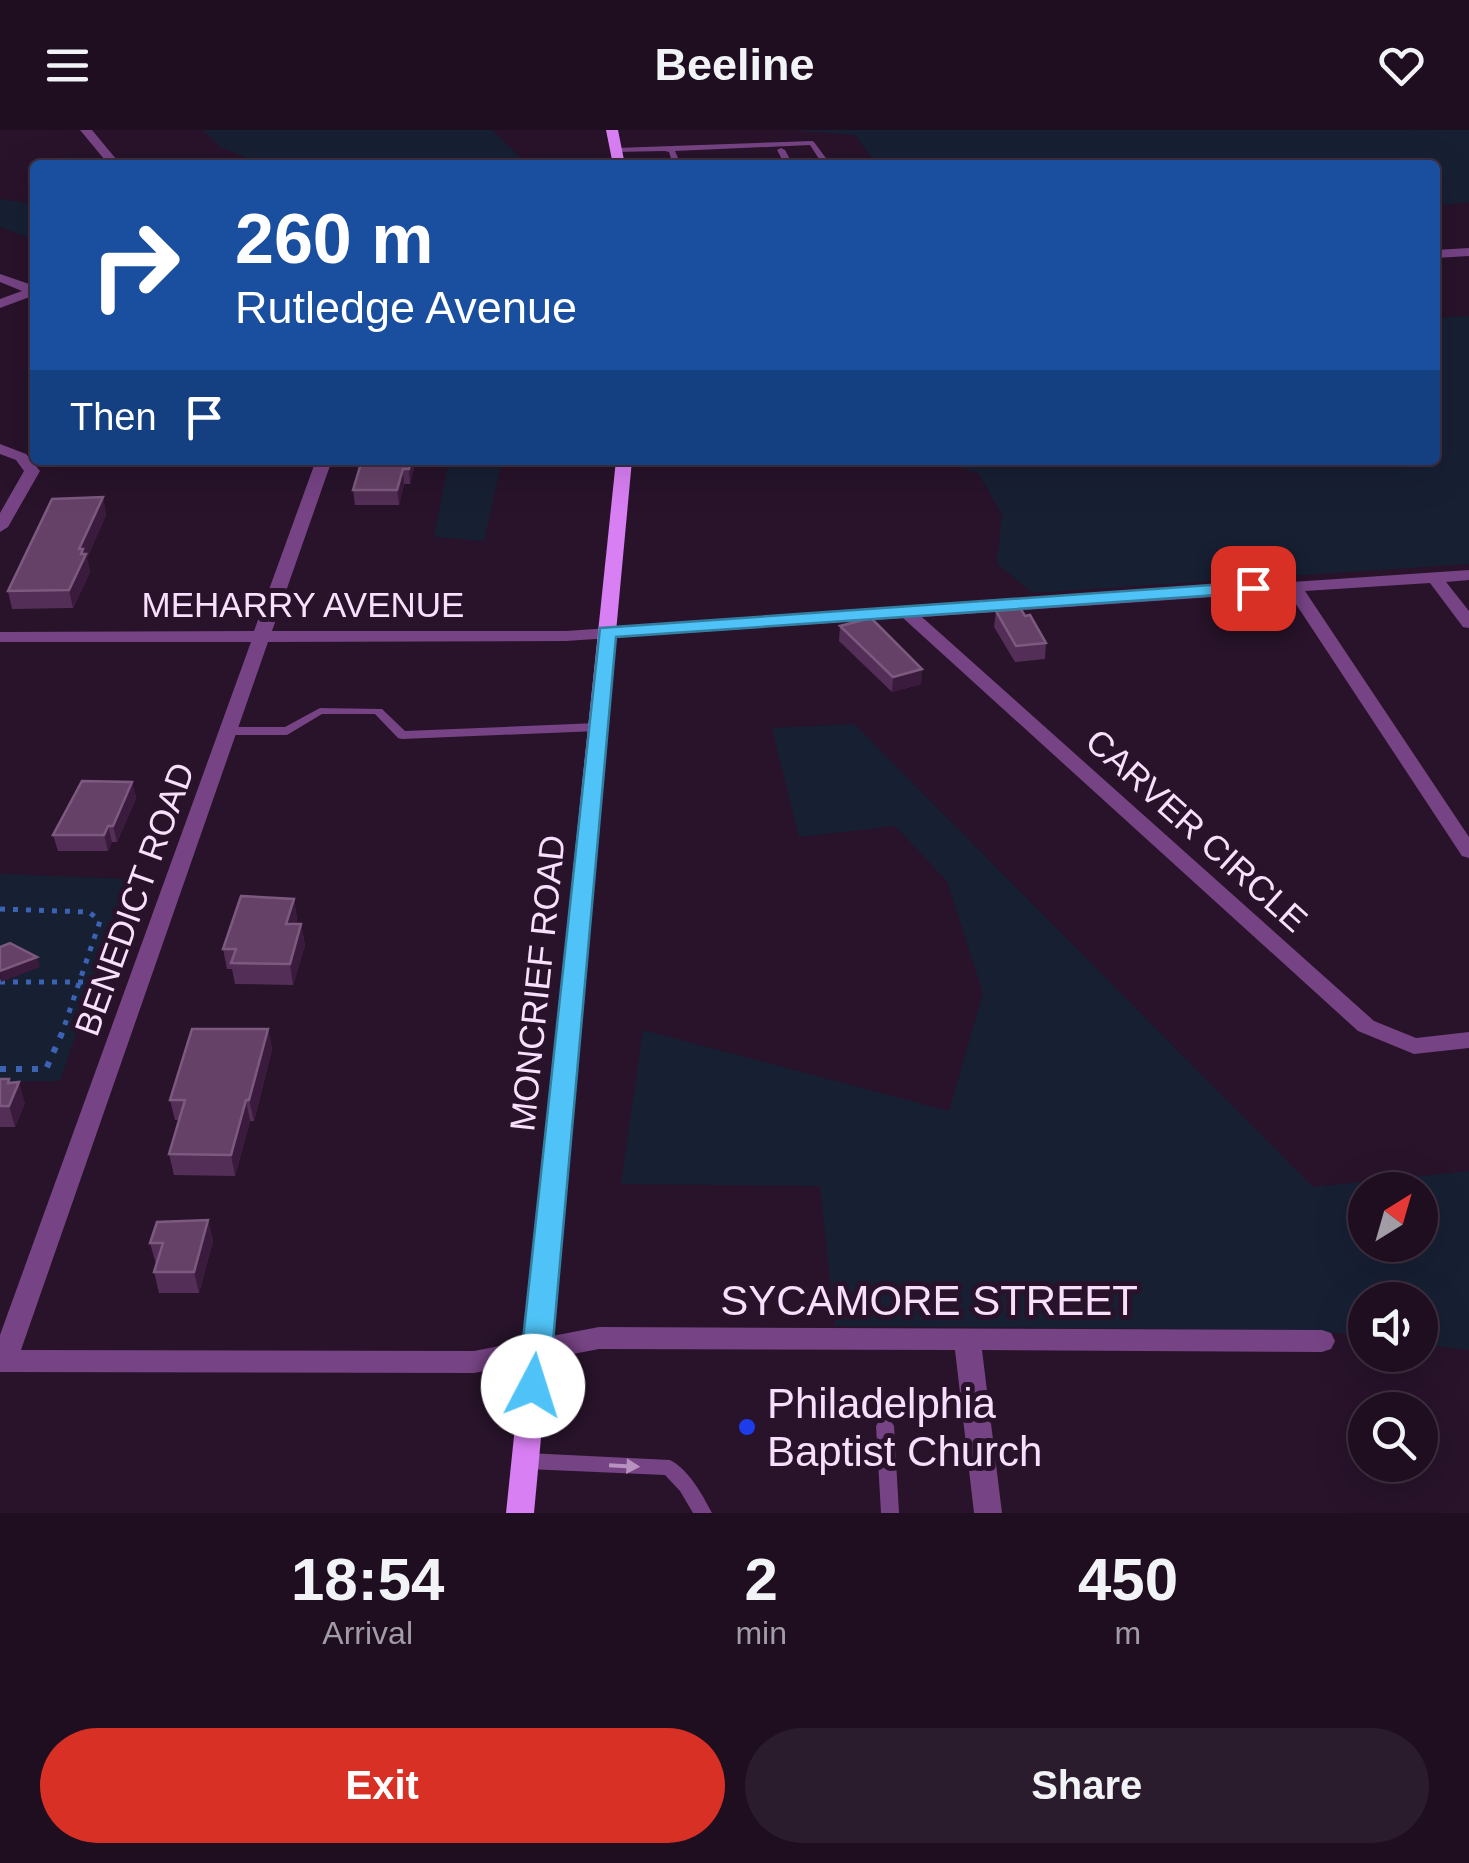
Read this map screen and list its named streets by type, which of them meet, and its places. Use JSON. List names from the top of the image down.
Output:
{
  "streets": {
    "main road": ["MONCRIEF ROAD"],
    "street": [
      "MEHARRY AVENUE",
      "CARVER CIRCLE",
      "BENEDICT ROAD",
      "SYCAMORE STREET"
    ]
  },
  "crossings": [
    ["MEHARRY AVENUE", "CARVER CIRCLE"],
    ["MEHARRY AVENUE", "BENEDICT ROAD"],
    ["MEHARRY AVENUE", "MONCRIEF ROAD"],
    ["BENEDICT ROAD", "SYCAMORE STREET"],
    ["MONCRIEF ROAD", "SYCAMORE STREET"]
  ],
  "places": ["Philadelphia Baptist Church"],
  "north": "top right",
  "page": {
    "header": "Beeline",
    "turn": ["260 m", "Rutledge Avenue"],
    "then": "Then",
    "eta": [
      "18:54",
      "Arrival",
      "2",
      "min",
      "450",
      "m"
    ],
    "buttons": ["Exit", "Share"]
  }
}
